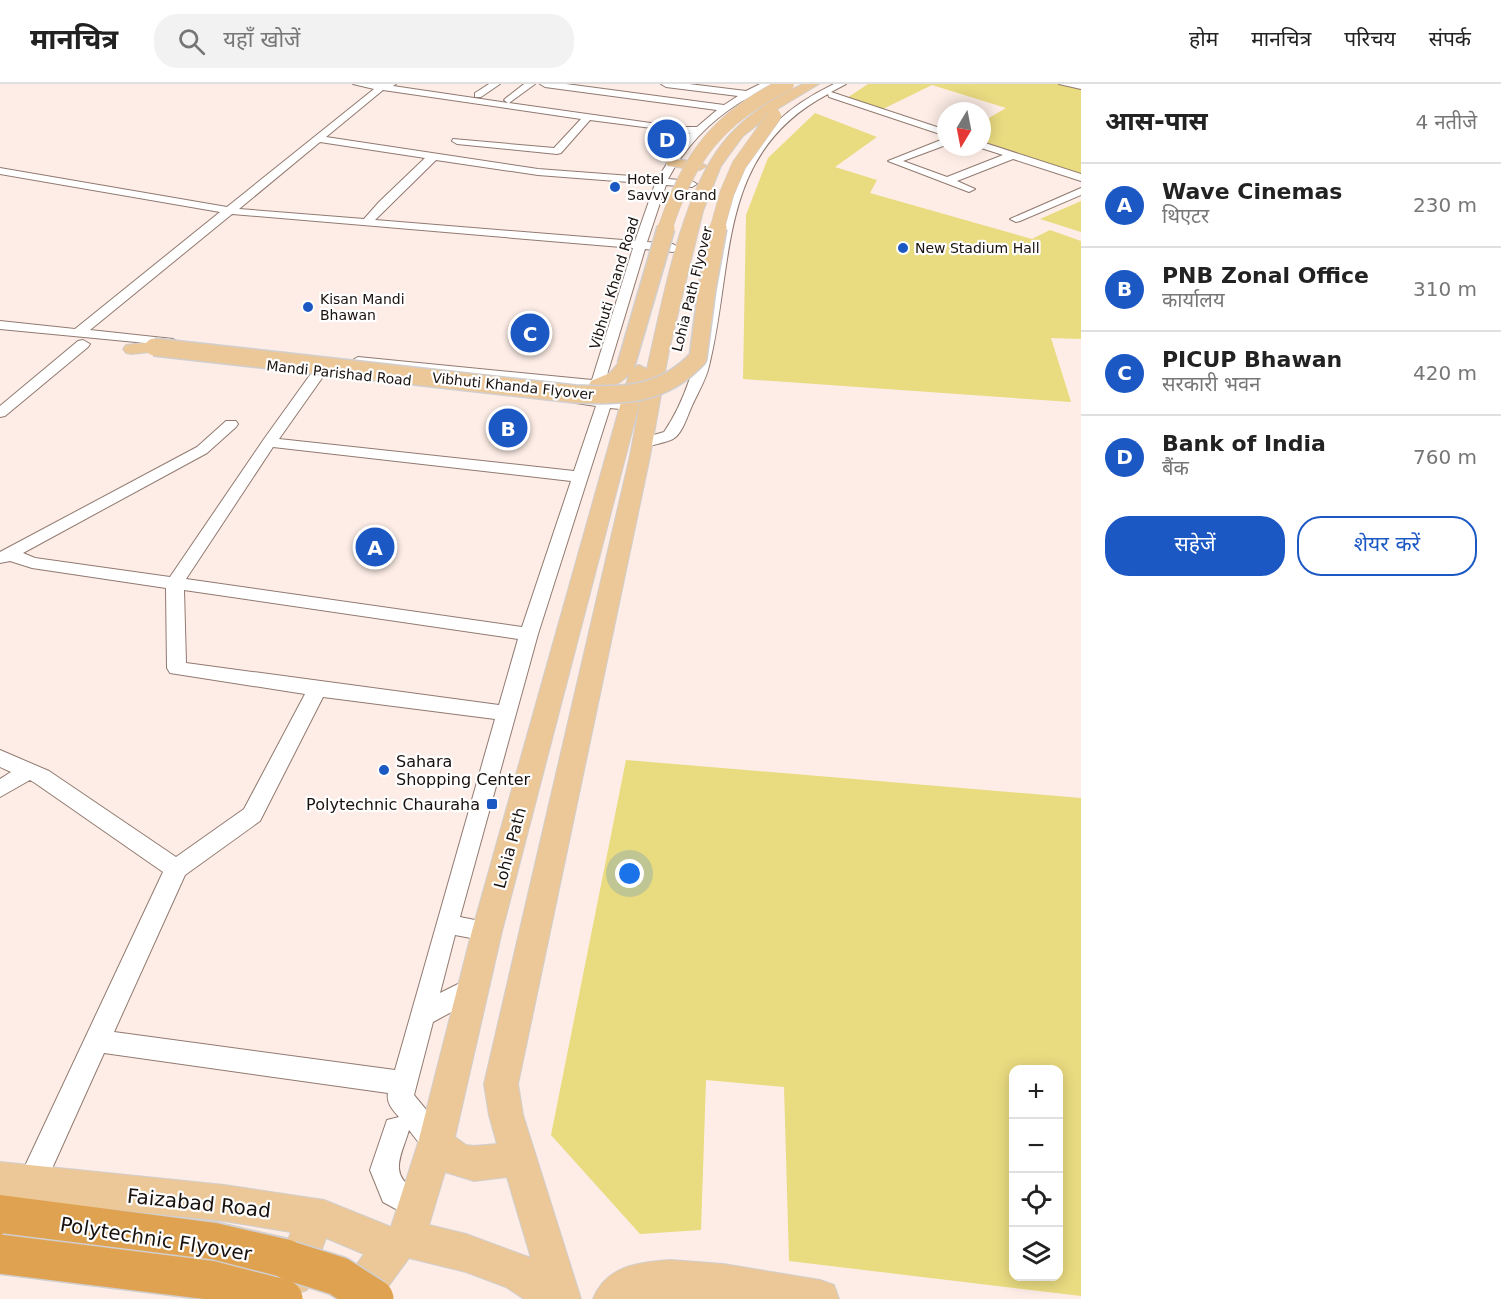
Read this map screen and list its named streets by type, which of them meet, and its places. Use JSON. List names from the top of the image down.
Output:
{
  "streets": {
    "highway": ["Polytechnic Flyover"],
    "main road": [
      "Lohia Path Flyover",
      "Vibhuti Khanda Flyover",
      "Lohia Path",
      "Faizabad Road"
    ],
    "street": ["Vibhuti Khand Road", "Mandi Parishad Road"]
  },
  "crossings": [
    ["Vibhuti Khand Road", "Mandi Parishad Road"],
    ["Lohia Path Flyover", "Mandi Parishad Road"],
    ["Lohia Path Flyover", "Vibhuti Khanda Flyover"],
    ["Lohia Path Flyover", "Lohia Path"],
    ["Mandi Parishad Road", "Vibhuti Khanda Flyover"],
    ["Mandi Parishad Road", "Lohia Path"],
    ["Lohia Path", "Faizabad Road"]
  ],
  "places": {
    "other": [
      "Hotel Savvy Grand",
      "New Stadium Hall",
      "Kisan Mandi Bhawan",
      "Sahara Shopping Center"
    ],
    "transit": ["Polytechnic Chauraha"]
  },
  "north": "bottom",
  "page": {
    "header": "मानचित्र",
    "search": "यहाँ खोजें",
    "nav": [
      "होम",
      "मानचित्र",
      "परिचय",
      "संपर्क"
    ],
    "heading": ["आस-पास", "4 नतीजे"],
    "pins": [
      "D",
      "C",
      "B",
      "A"
    ],
    "list": [
      {
        "mark": "A",
        "name": "Wave Cinemas",
        "note": "थिएटर",
        "value": "230 m"
      },
      {
        "mark": "B",
        "name": "PNB Zonal Office",
        "note": "कार्यालय",
        "value": "310 m"
      },
      {
        "mark": "C",
        "name": "PICUP Bhawan",
        "note": "सरकारी भवन",
        "value": "420 m"
      },
      {
        "mark": "D",
        "name": "Bank of India",
        "note": "बैंक",
        "value": "760 m"
      }
    ],
    "buttons": ["सहेजें", "शेयर करें"],
    "map_buttons": ["+", "−"]
  }
}
